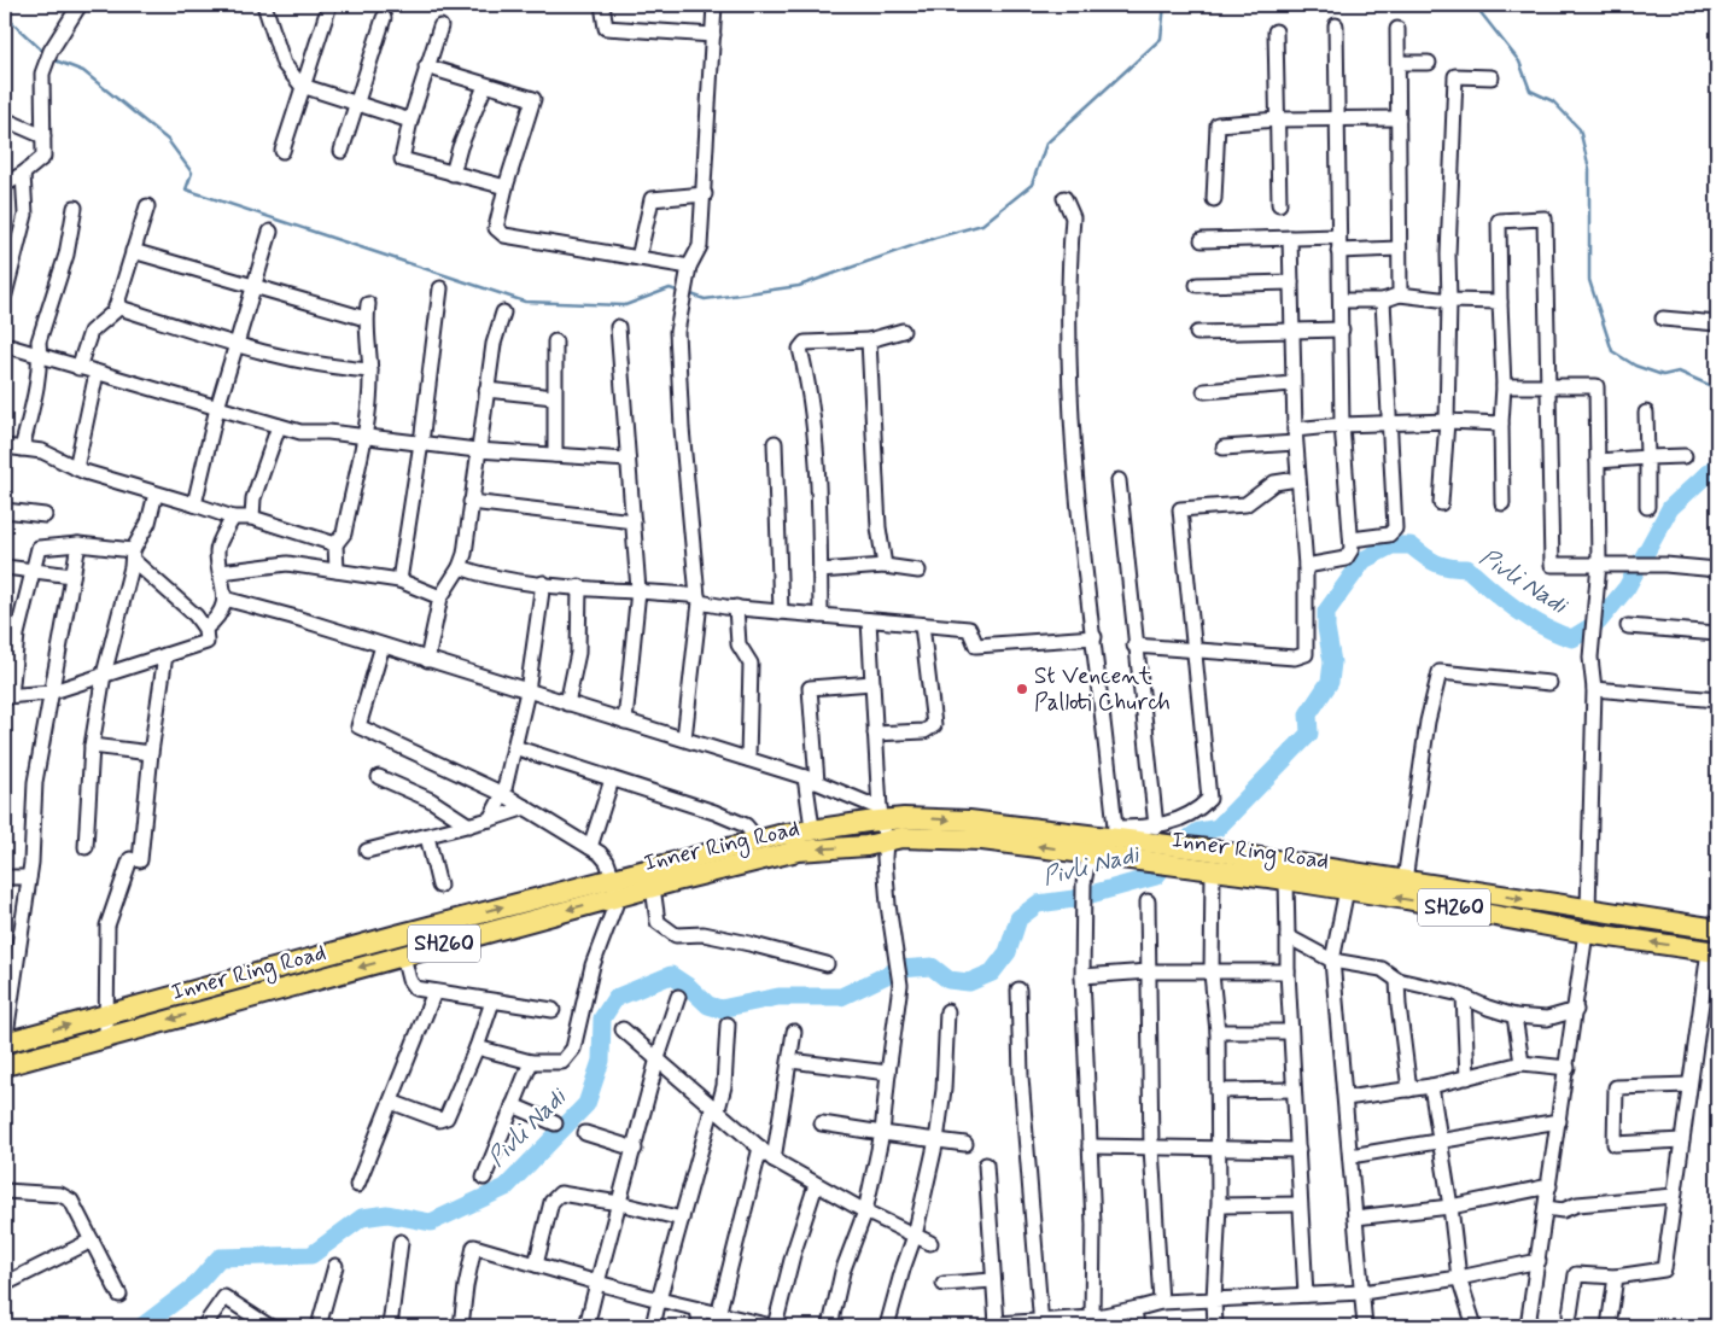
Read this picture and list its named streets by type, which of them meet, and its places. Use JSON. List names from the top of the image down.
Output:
{
  "streets": {
    "highway": ["Inner Ring Road", "SH260"]
  },
  "water": ["Pivli Nadi"],
  "places": ["St Vencent Palloti Church"]
}
